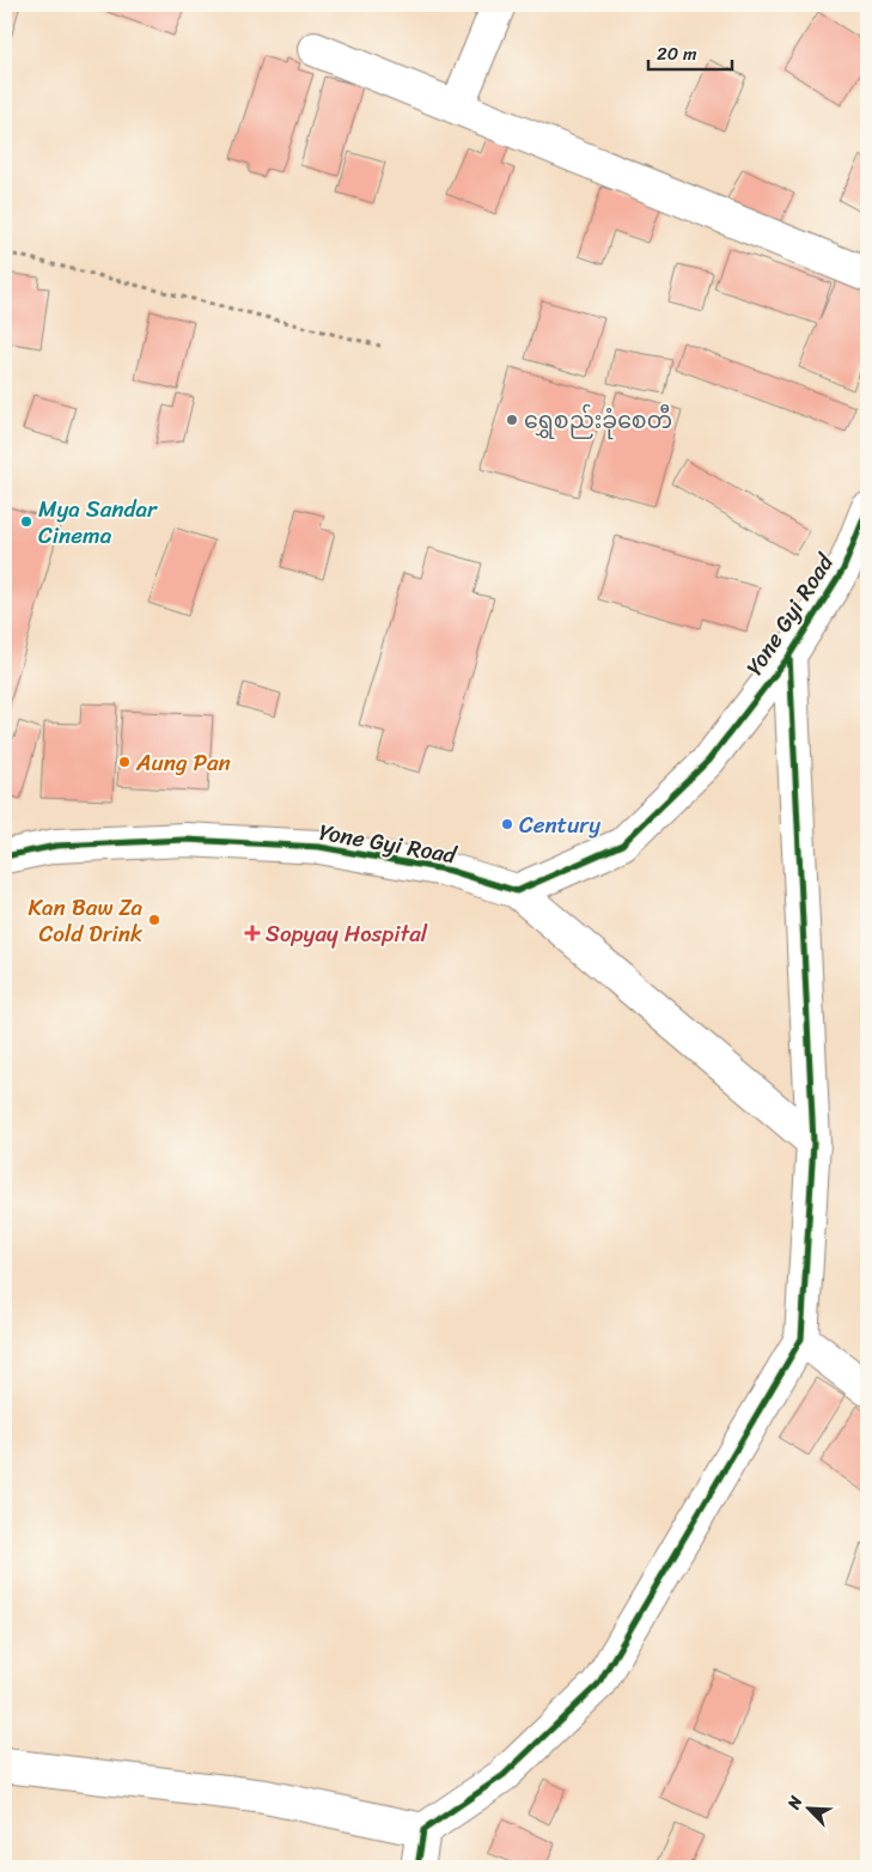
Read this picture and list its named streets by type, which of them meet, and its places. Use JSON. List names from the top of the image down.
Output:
{
  "streets": {
    "street": ["Yone Gyi Road"]
  },
  "places": {
    "other": [
      "ရွှေစည်းခုံစေတီ",
      "Mya Sandar Cinema",
      "Aung Pan",
      "Century",
      "Kan Baw Za Cold Drink"
    ],
    "health": ["Sopyay Hospital"]
  },
  "scale_bar": "20 m",
  "north": "top left"
}
